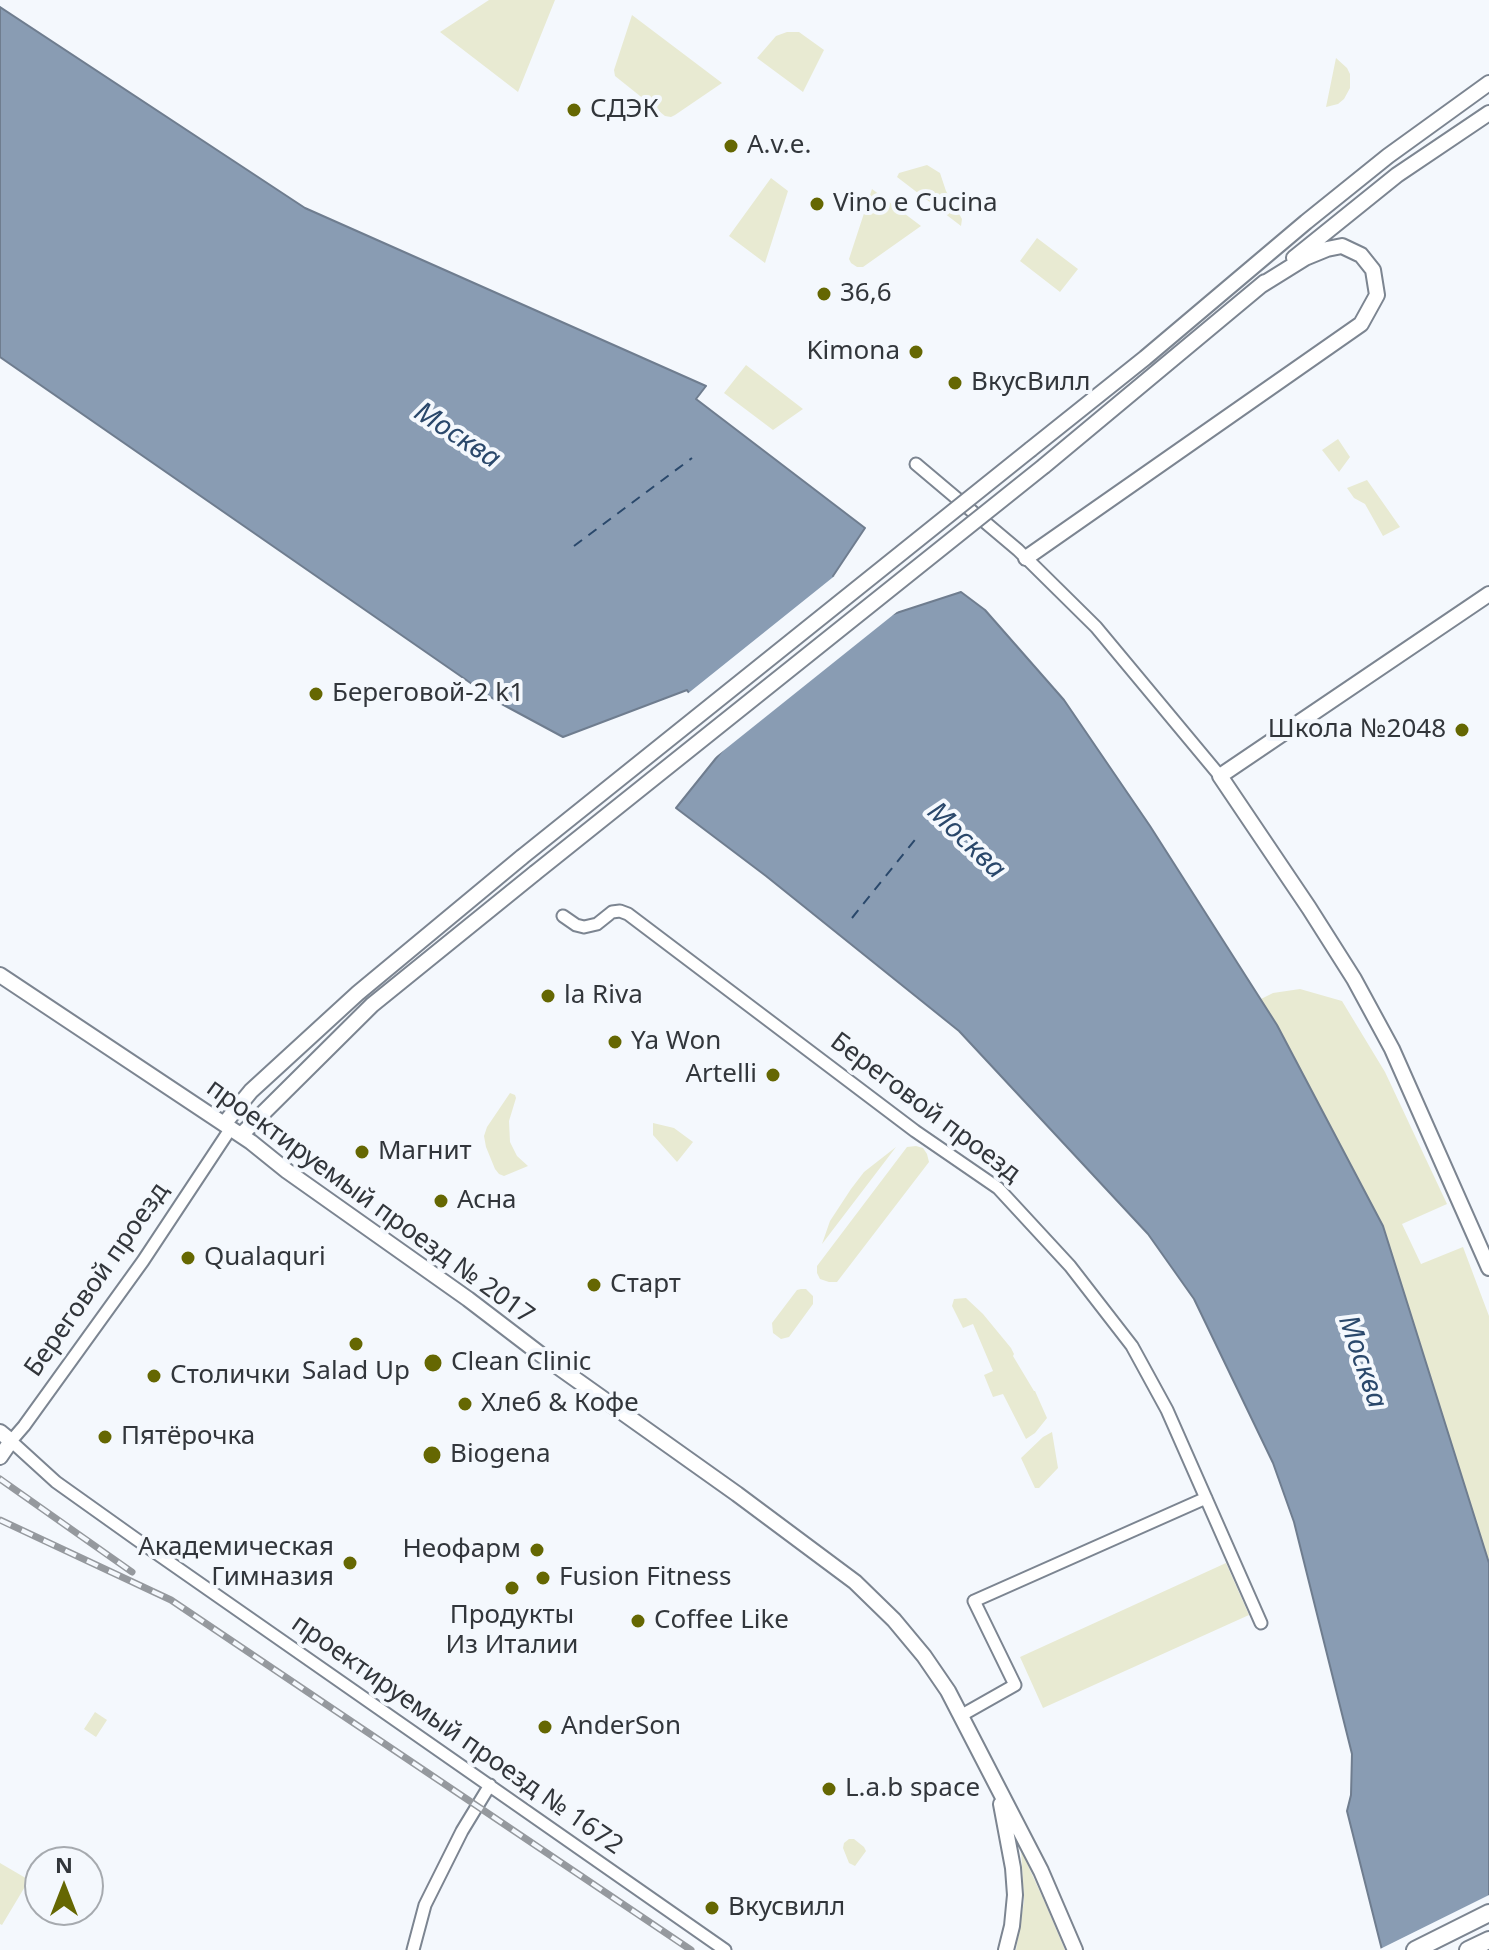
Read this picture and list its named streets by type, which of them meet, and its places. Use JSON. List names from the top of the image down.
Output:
{
  "streets": {
    "street": ["Береговой проезд", "проектируемый проезд № 2017", "проектируемый проезд № 1672"]
  },
  "crossings": [
    ["Береговой проезд", "проектируемый проезд № 2017"],
    ["Береговой проезд", "проектируемый проезд № 1672"]
  ],
  "water": ["Москва"],
  "places": [
    "СДЭК",
    "A.v.e.",
    "Vino e Cucina",
    "36,6",
    "Kimona",
    "ВкусВилл",
    "Береговой-2 k1",
    "Школа №2048",
    "la Riva",
    "Ya Won",
    "Artelli",
    "Магнит",
    "Асна",
    "Qualaquri",
    "Старт",
    "Salad Up",
    "Clean Clinic",
    "Столички",
    "Хлеб & Кофе",
    "Пятёрочка",
    "Biogena",
    "Неофарм",
    "Академическая Гимназия",
    "Fusion Fitness",
    "Продукты Из Италии",
    "Coffee Like",
    "AnderSon",
    "L.a.b space",
    "Вкусвилл"
  ],
  "north": "top"
}
